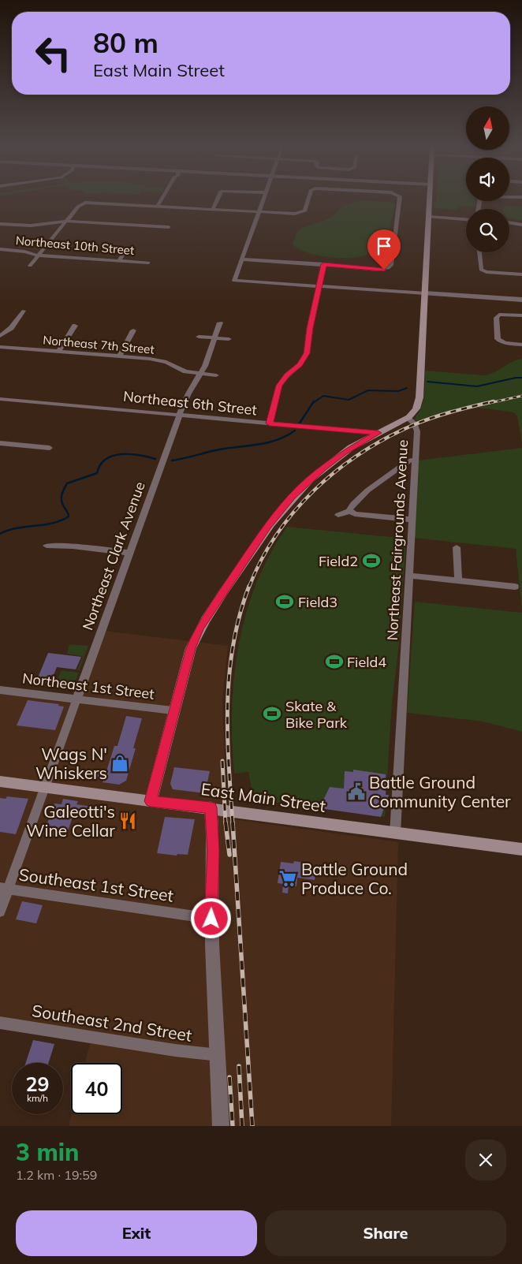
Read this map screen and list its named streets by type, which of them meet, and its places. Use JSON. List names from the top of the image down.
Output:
{
  "streets": {
    "main road": ["East Main Street"],
    "street": [
      "Northeast 10th Street",
      "Northeast 7th Street",
      "Northeast 6th Street",
      "Northeast Fairgrounds Avenue",
      "Northeast Clark Avenue",
      "Northeast 1st Street",
      "Southeast 1st Street",
      "Southeast 2nd Street"
    ]
  },
  "crossings": [
    ["Northeast 7th Street", "Northeast Clark Avenue"],
    ["Northeast 6th Street", "Northeast Clark Avenue"],
    ["Northeast Fairgrounds Avenue", "East Main Street"],
    ["Northeast Clark Avenue", "Northeast 1st Street"],
    ["Northeast Clark Avenue", "East Main Street"],
    ["Northeast Clark Avenue", "Southeast 1st Street"]
  ],
  "places": {
    "sports": [
      "Field2",
      "Field3",
      "Field4",
      "Skate & Bike Park"
    ],
    "shop": ["Wags N' Whiskers"],
    "public building": ["Battle Ground Community Center"],
    "restaurant": ["Galeotti's Wine Cellar"],
    "supermarket": ["Battle Ground Produce Co."]
  },
  "north": "top",
  "page": {
    "turn": ["80 m", "East Main Street"],
    "speed": "29 km/h",
    "limit": "40",
    "heading": ["3 min", "1.2 km · 19:59"],
    "buttons": ["Exit", "Share"]
  }
}
